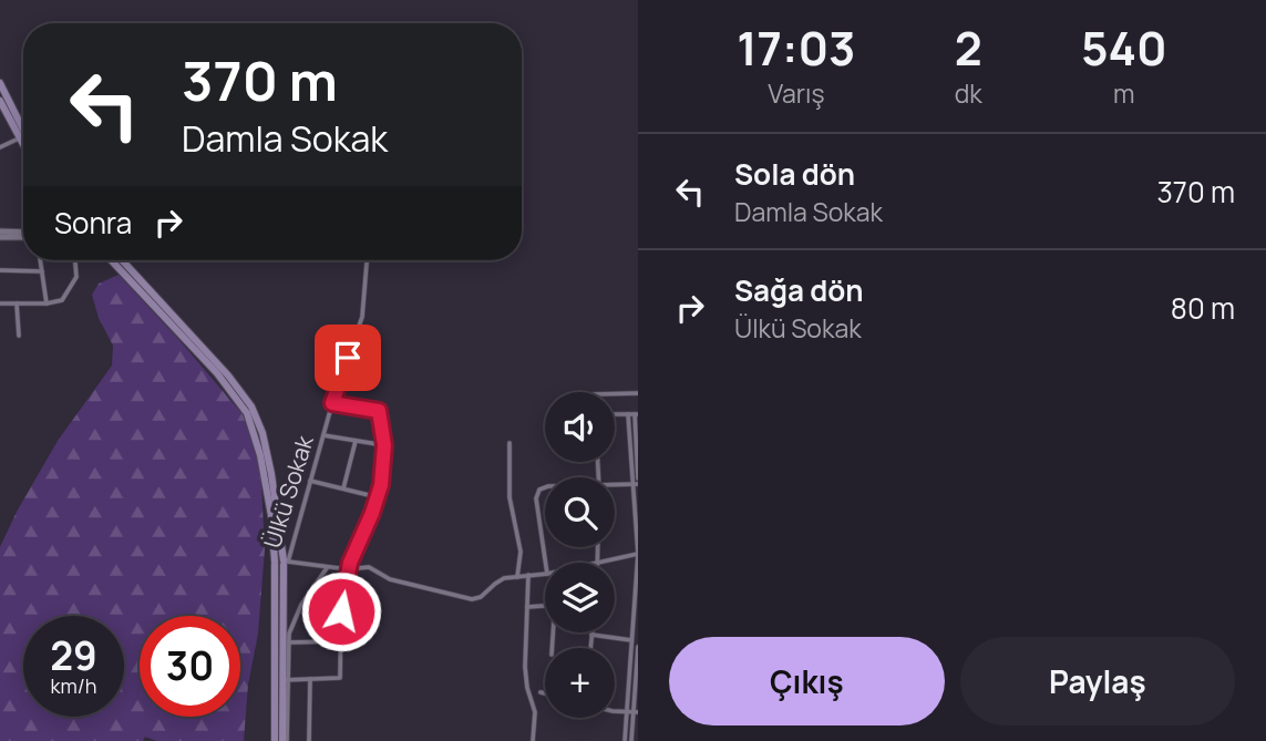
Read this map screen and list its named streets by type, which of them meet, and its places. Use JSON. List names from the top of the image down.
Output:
{
  "streets": {
    "street": ["Ülkü Sokak"]
  },
  "page": {
    "eta": [
      "17:03",
      "Varış",
      "2",
      "dk",
      "540",
      "m"
    ],
    "turn": ["370 m", "Damla Sokak"],
    "list": [
      {
        "name": "Sola dön",
        "note": "Damla Sokak",
        "value": "370 m"
      },
      {
        "name": "Sağa dön",
        "note": "Ülkü Sokak",
        "value": "80 m"
      }
    ],
    "then": "Sonra",
    "map_buttons": "+",
    "speed": "29 km/h",
    "limit": "30",
    "buttons": ["Çıkış", "Paylaş"]
  }
}
